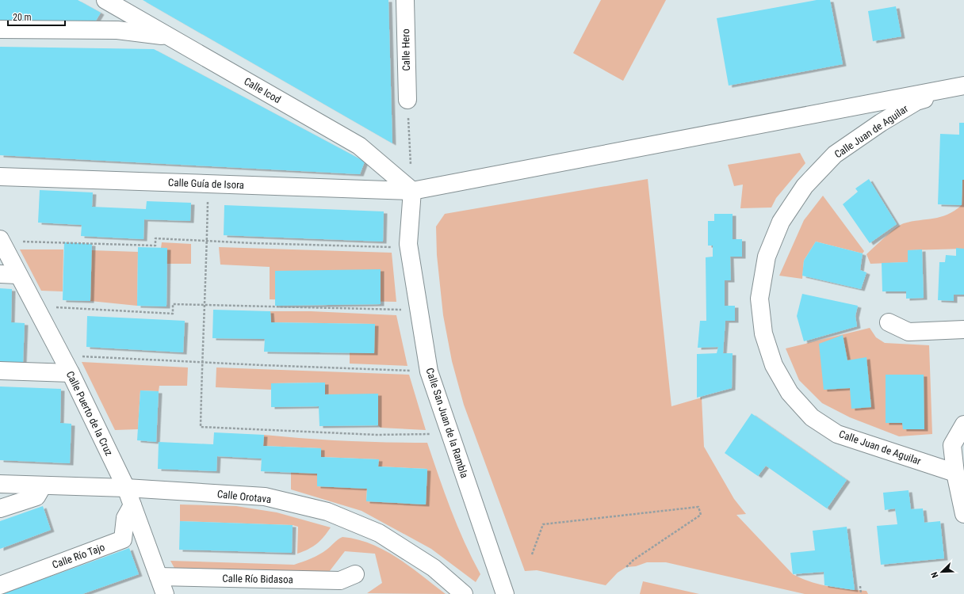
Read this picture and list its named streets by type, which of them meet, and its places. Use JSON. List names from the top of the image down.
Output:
{
  "streets": {
    "street": [
      "Calle Hero",
      "Calle Icod",
      "Calle Juan de Aguilar",
      "Calle Guía de Isora",
      "Calle Puerto de la Cruz",
      "Calle San Juan de la Rambla",
      "Calle Orotava",
      "Calle Río Tajo",
      "Calle Río Bidasoa"
    ]
  },
  "crossings": [
    ["Calle Icod", "Calle Guía de Isora"],
    ["Calle Icod", "Calle San Juan de la Rambla"],
    ["Calle Juan de Aguilar", "Calle Guía de Isora"],
    ["Calle Guía de Isora", "Calle San Juan de la Rambla"],
    ["Calle Puerto de la Cruz", "Calle Orotava"],
    ["Calle Puerto de la Cruz", "Calle Río Tajo"],
    ["Calle Puerto de la Cruz", "Calle Río Bidasoa"]
  ],
  "scale_bar": "20 m",
  "north": "bottom left"
}
